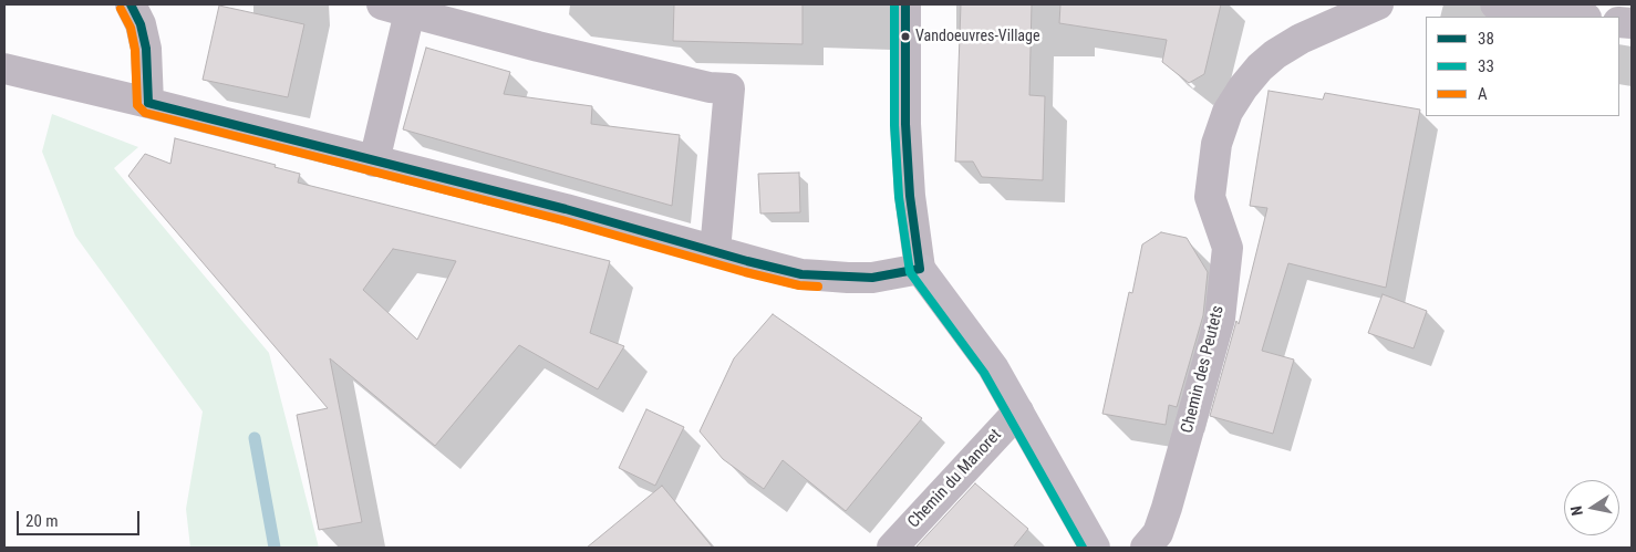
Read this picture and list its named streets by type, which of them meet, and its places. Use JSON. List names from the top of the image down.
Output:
{
  "streets": {
    "street": ["Chemin des Peutets", "Chemin du Manoret"]
  },
  "places": ["Vandoeuvres-Village"],
  "lines": ["transit line 38", "transit line 33", "transit line A"],
  "legend": ["38", "33", "A"],
  "scale_bar": "20 m",
  "north": "left"
}
